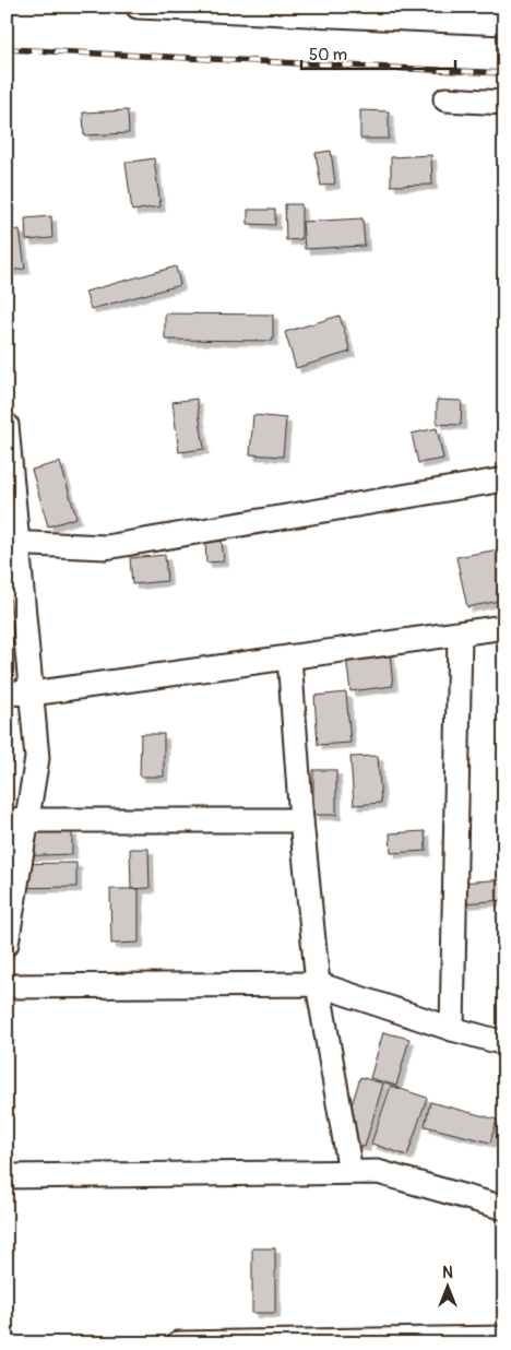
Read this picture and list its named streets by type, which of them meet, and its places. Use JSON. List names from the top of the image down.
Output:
{
  "scale_bar": "50 m",
  "north": "top"
}
